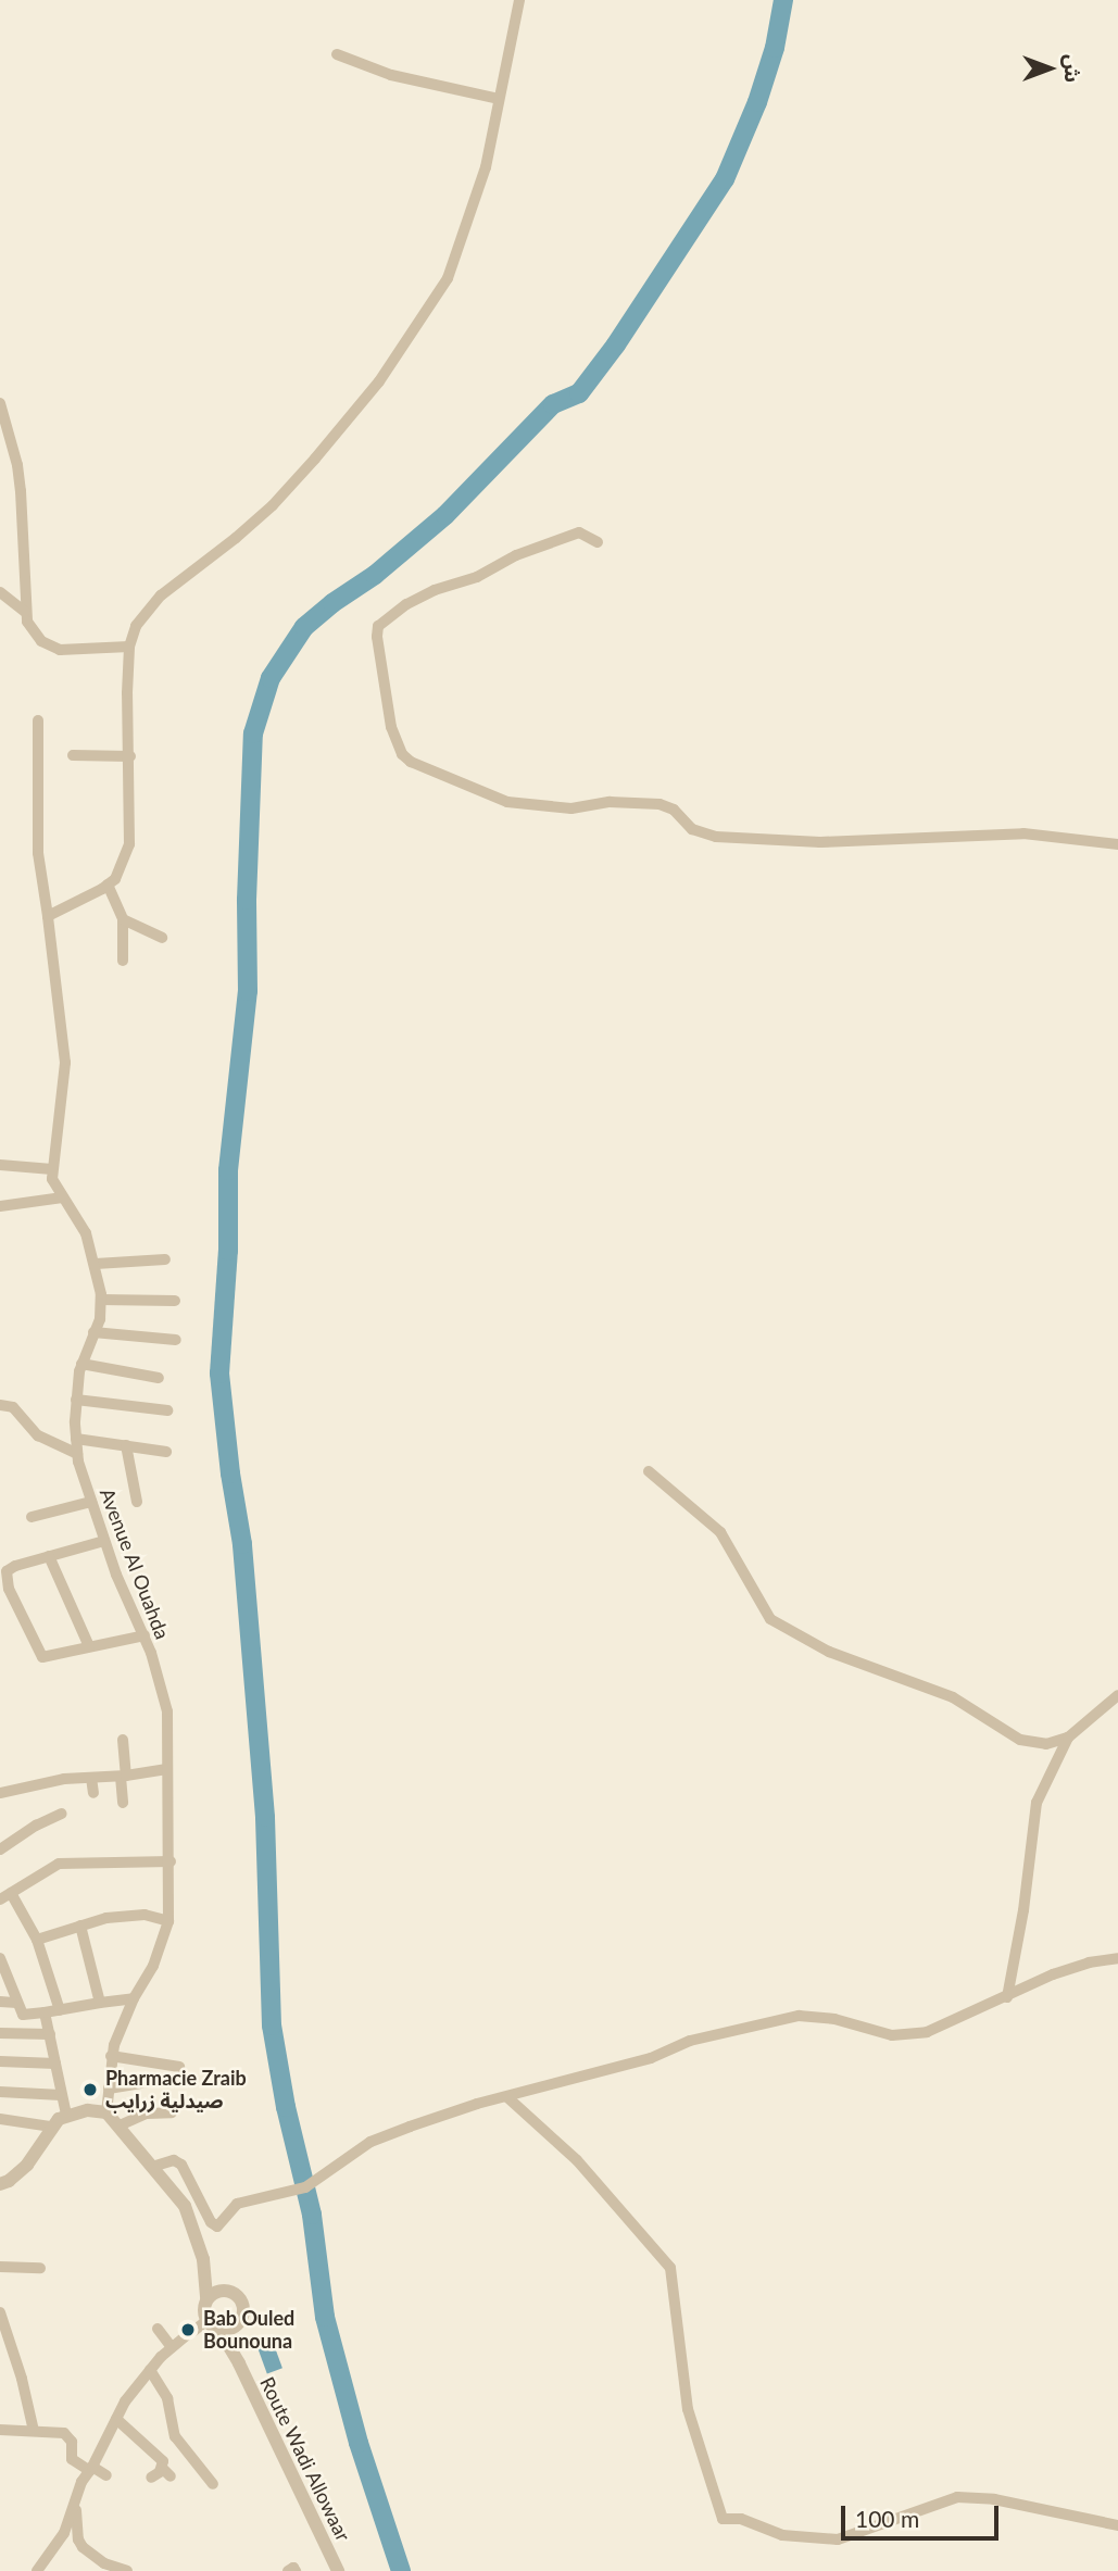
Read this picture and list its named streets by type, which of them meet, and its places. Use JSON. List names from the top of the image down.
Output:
{
  "streets": {
    "street": ["Avenue Al Ouahda", "Route Wadi Allowaar"]
  },
  "places": ["Pharmacie Zraib صيدلية زرايب", "Bab Ouled Bounouna"],
  "scale_bar": "100 m",
  "north": "right"
}
